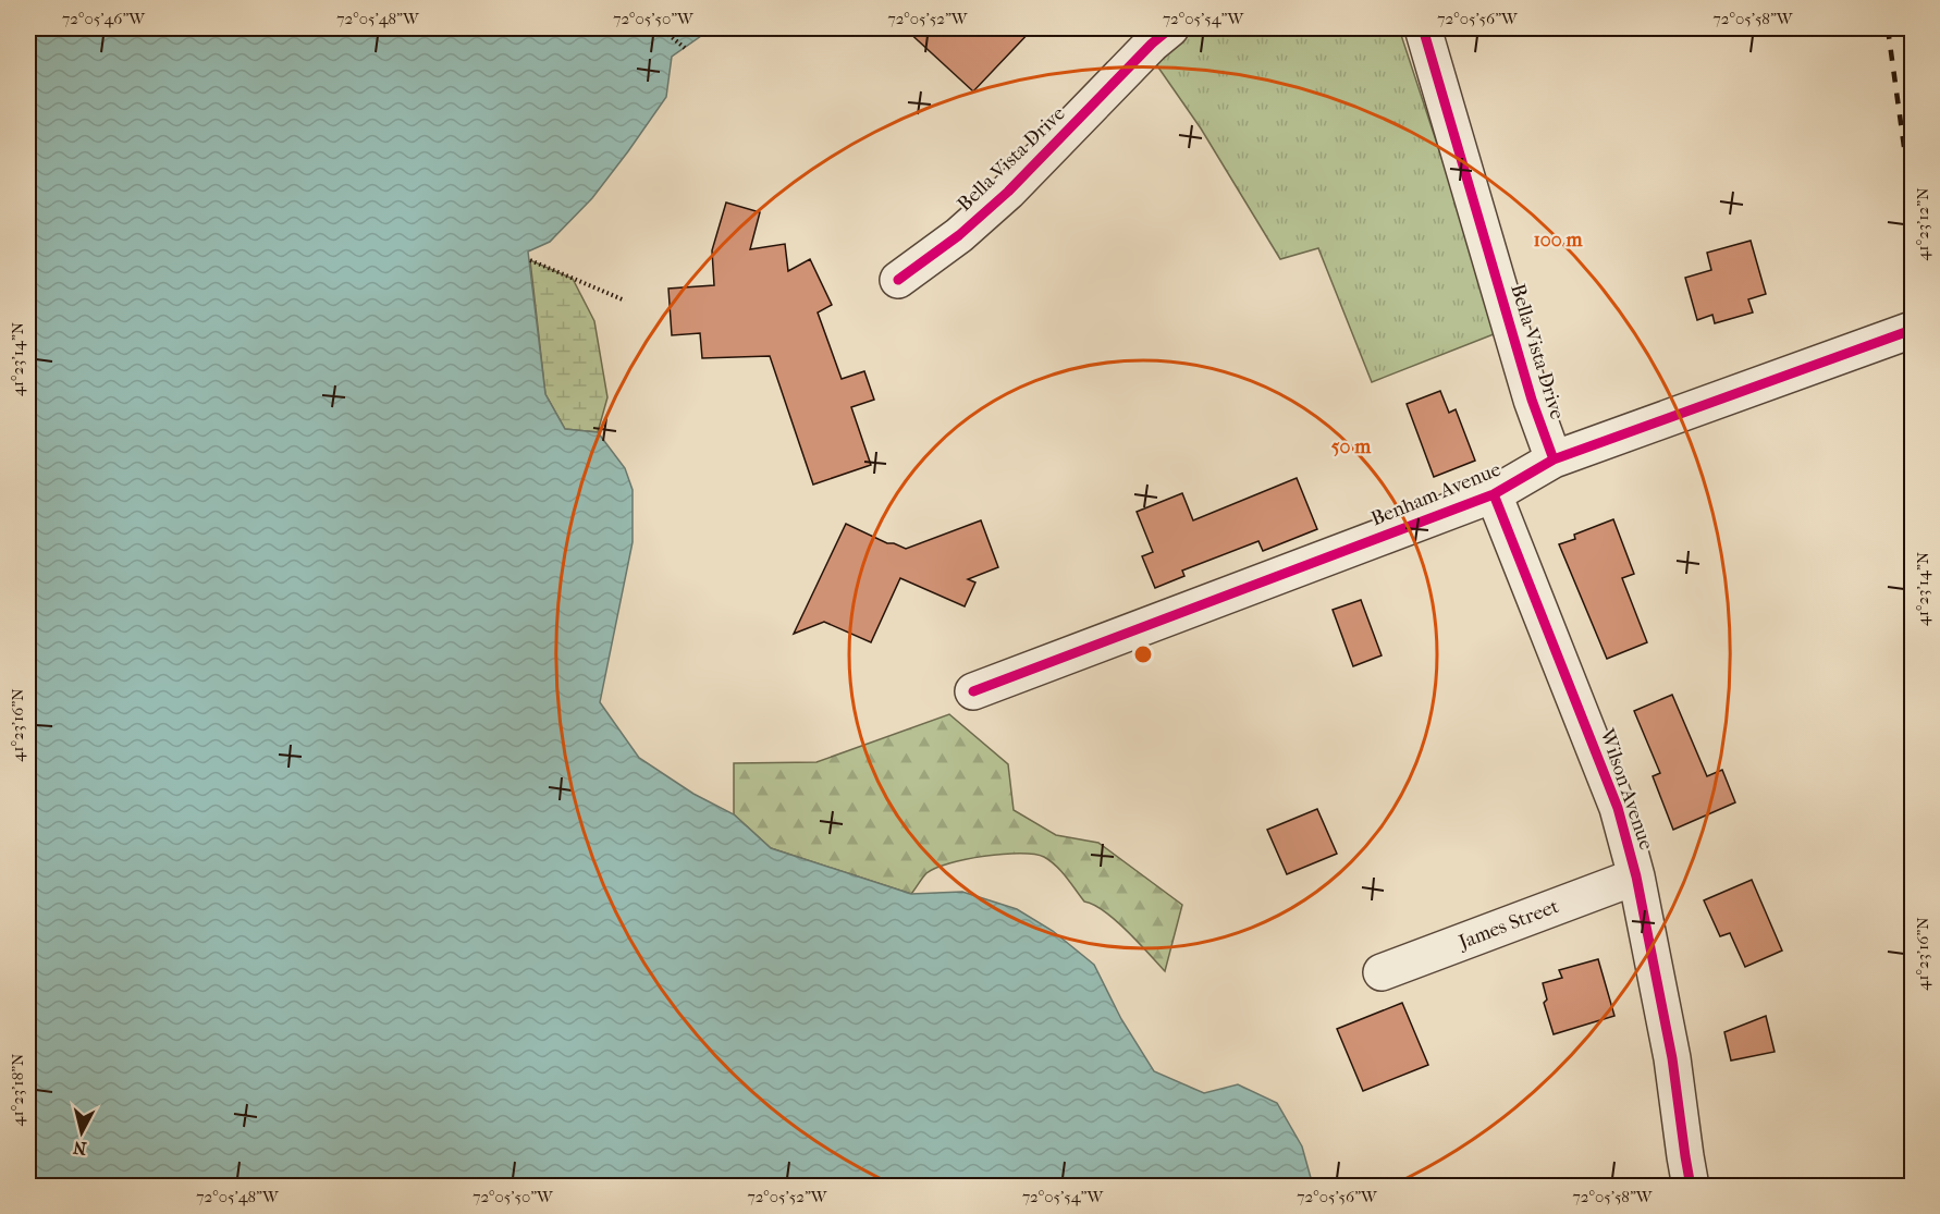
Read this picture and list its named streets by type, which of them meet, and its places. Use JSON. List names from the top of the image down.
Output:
{
  "streets": {
    "street": [
      "Bella Vista Drive",
      "Benham Avenue",
      "Wilson Avenue",
      "James Street"
    ]
  },
  "crossings": [
    ["Bella Vista Drive", "Benham Avenue"],
    ["Benham Avenue", "Wilson Avenue"],
    ["Wilson Avenue", "James Street"]
  ],
  "north": "bottom",
  "coordinates": [
    "72°05'46\"W",
    "72°05'48\"W",
    "72°05'50\"W",
    "72°05'52\"W",
    "72°05'54\"W",
    "72°05'56\"W",
    "72°05'58\"W",
    "41°23'12\"N",
    "41°23'14\"N",
    "41°23'16\"N",
    "41°23'18\"N"
  ],
  "rings": ["100 m", "50 m"]
}
